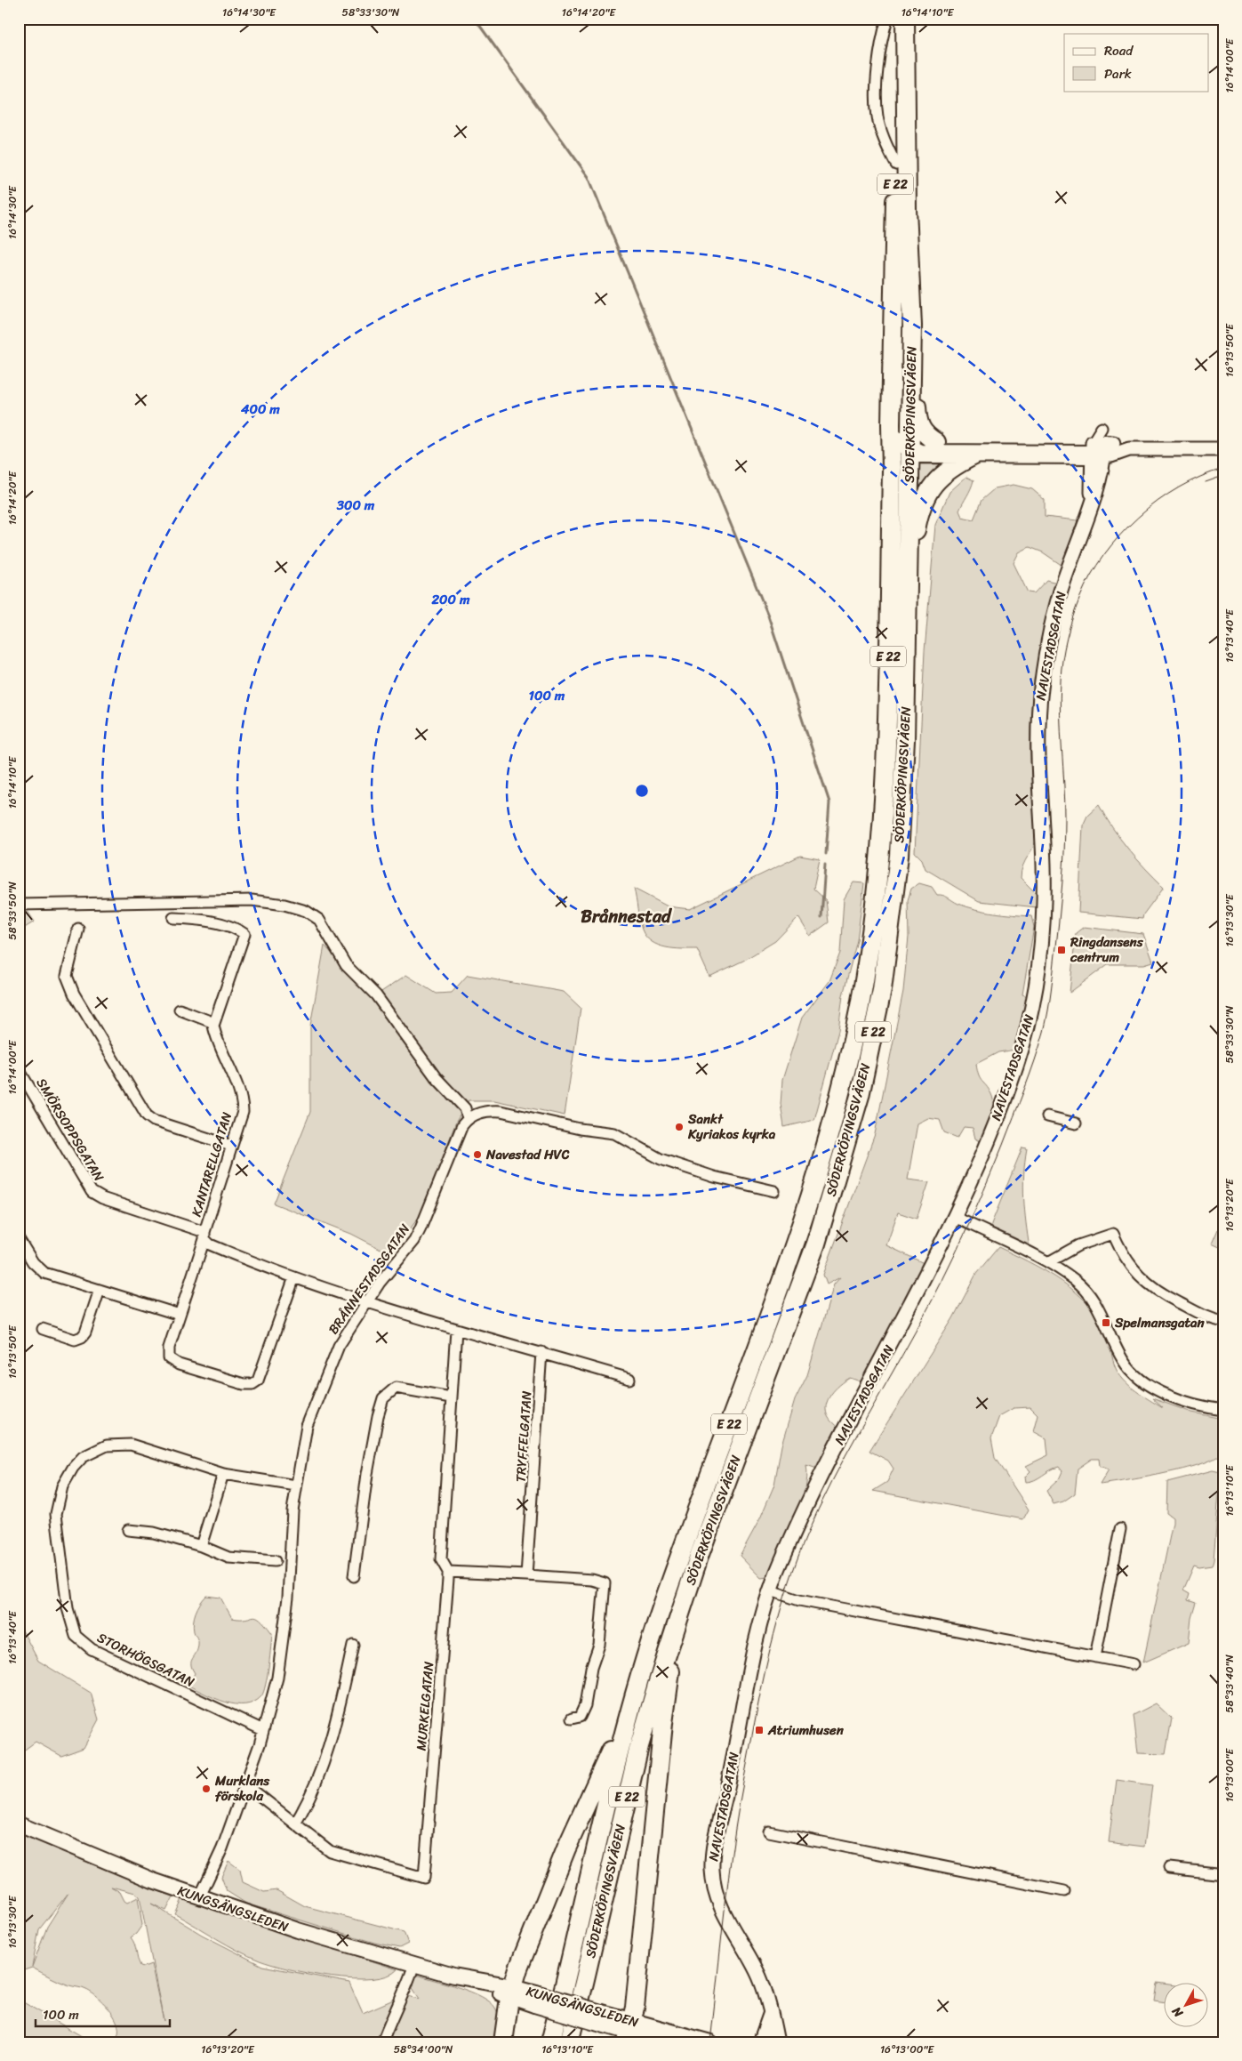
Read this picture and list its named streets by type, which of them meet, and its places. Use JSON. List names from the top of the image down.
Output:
{
  "streets": {
    "highway": ["E 22", "SÖDERKÖPINGSVÄGEN"],
    "main road": ["KUNGSÄNGSLEDEN"],
    "street": [
      "NAVESTADSGATAN",
      "SMÖRSOPPSGATAN",
      "KANTARELLGATAN",
      "BRÅNNESTADSGATAN",
      "TRYFFELGATAN",
      "STORHÖGSGATAN",
      "MURKELGATAN"
    ]
  },
  "crossings": [
    ["SMÖRSOPPSGATAN", "KANTARELLGATAN"],
    ["BRÅNNESTADSGATAN", "STORHÖGSGATAN"],
    ["BRÅNNESTADSGATAN", "MURKELGATAN"],
    ["BRÅNNESTADSGATAN", "KUNGSÄNGSLEDEN"]
  ],
  "districts": ["Brånnestad"],
  "places": {
    "transit": ["Ringdansens centrum", "Spelmansgatan", "Atriumhusen"],
    "other": ["Sankt Kyriakos kyrka", "Navestad HVC", "Murklans förskola"]
  },
  "legend": ["Road", "Park"],
  "scale_bar": "100 m",
  "north": "bottom left",
  "coordinates": [
    "16°14'30\"E",
    "58°33'30\"N",
    "16°14'20\"E",
    "16°14'10\"E",
    "16°14'00\"E",
    "16°13'50\"E",
    "16°13'40\"E",
    "58°33'50\"N",
    "16°13'30\"E",
    "16°13'20\"E",
    "16°13'10\"E",
    "58°33'40\"N",
    "16°13'00\"E",
    "58°34'00\"N"
  ],
  "rings": [
    "400 m",
    "300 m",
    "200 m",
    "100 m"
  ]
}
